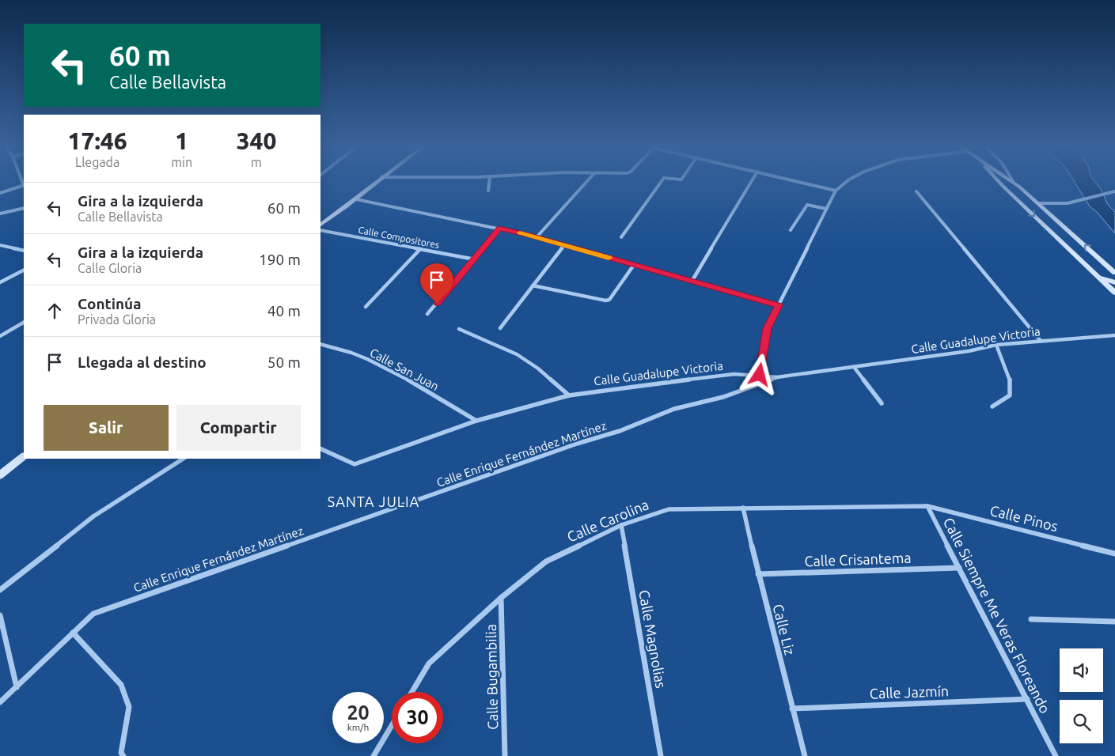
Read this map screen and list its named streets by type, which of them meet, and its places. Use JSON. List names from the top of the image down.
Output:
{
  "streets": {
    "street": [
      "Calle Compositores",
      "Calle Guadalupe Victoria",
      "Calle San Juan",
      "Calle Enrique Fernández Martínez",
      "Calle Pinos",
      "Calle Carolina",
      "Calle Crisantema",
      "Calle Siempre Me Veras Floreando",
      "Calle Liz",
      "Calle Magnolias",
      "Calle Bugambilia",
      "Calle Jazmín"
    ]
  },
  "crossings": [
    ["Calle Guadalupe Victoria", "Calle San Juan"],
    ["Calle Guadalupe Victoria", "Calle Enrique Fernández Martínez"],
    ["Calle Pinos", "Calle Carolina"],
    ["Calle Pinos", "Calle Siempre Me Veras Floreando"],
    ["Calle Carolina", "Calle Siempre Me Veras Floreando"],
    ["Calle Carolina", "Calle Liz"],
    ["Calle Carolina", "Calle Magnolias"],
    ["Calle Carolina", "Calle Bugambilia"],
    ["Calle Crisantema", "Calle Siempre Me Veras Floreando"],
    ["Calle Crisantema", "Calle Liz"],
    ["Calle Siempre Me Veras Floreando", "Calle Jazmín"],
    ["Calle Liz", "Calle Jazmín"]
  ],
  "districts": ["SANTA JULIA"],
  "page": {
    "turn": ["60 m", "Calle Bellavista"],
    "eta": [
      "17:46",
      "Llegada",
      "1",
      "min",
      "340",
      "m"
    ],
    "list": [
      {
        "name": "Gira a la izquierda",
        "note": "Calle Bellavista",
        "value": "60 m"
      },
      {
        "name": "Gira a la izquierda",
        "note": "Calle Gloria",
        "value": "190 m"
      },
      {
        "name": "Continúa",
        "note": "Privada Gloria",
        "value": "40 m"
      },
      {
        "name": "Llegada al destino",
        "value": "50 m"
      }
    ],
    "buttons": ["Salir", "Compartir"],
    "speed": "20 km/h",
    "limit": "30"
  }
}
